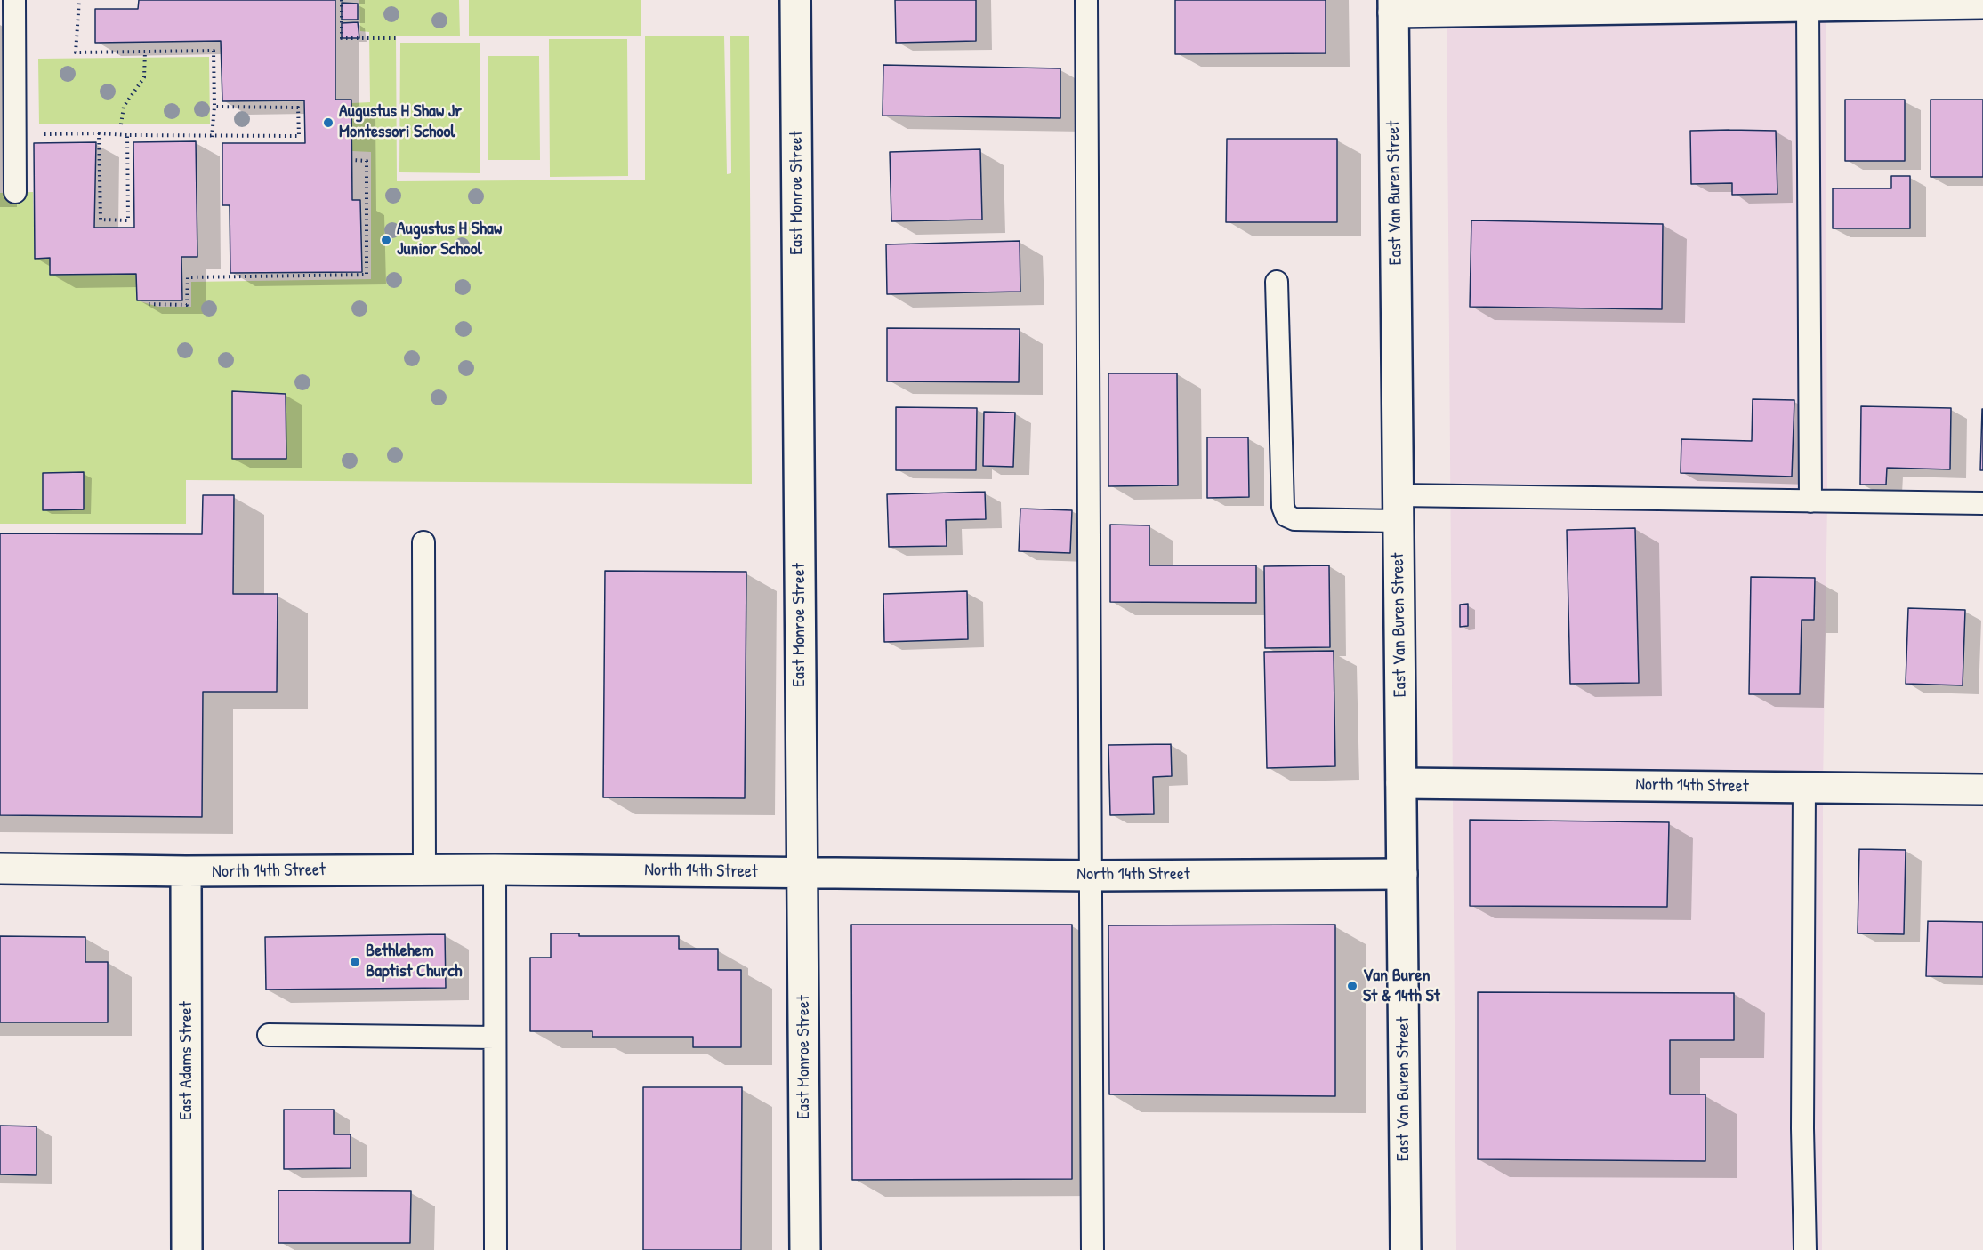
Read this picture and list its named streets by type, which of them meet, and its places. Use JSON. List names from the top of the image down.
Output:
{
  "streets": {
    "street": [
      "East Monroe Street",
      "East Van Buren Street",
      "North 14th Street",
      "East Adams Street"
    ]
  },
  "crossings": [
    ["East Monroe Street", "North 14th Street"],
    ["East Van Buren Street", "North 14th Street"],
    ["North 14th Street", "East Adams Street"]
  ],
  "places": [
    "Augustus H Shaw Jr Montessori School",
    "Augustus H Shaw Junior School",
    "Bethlehem Baptist Church",
    "Van Buren St & 14th St"
  ]
}
